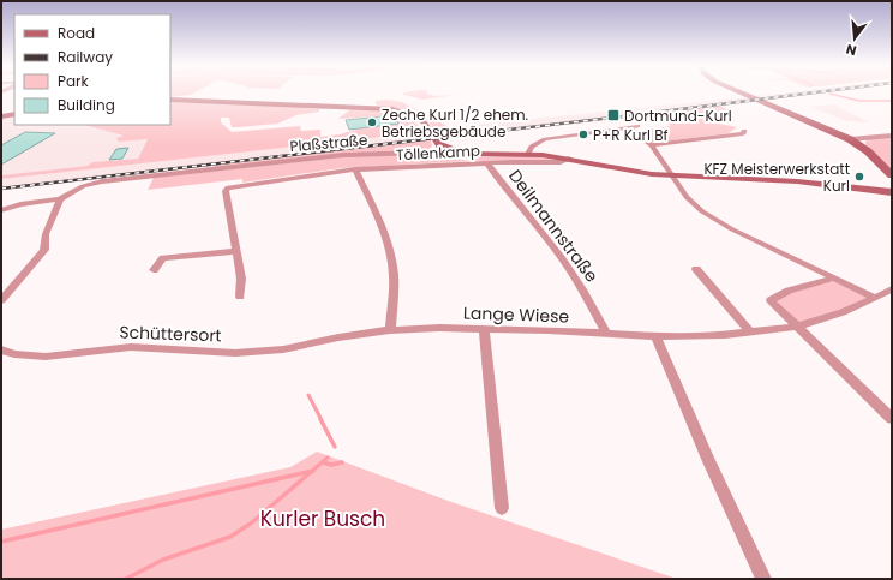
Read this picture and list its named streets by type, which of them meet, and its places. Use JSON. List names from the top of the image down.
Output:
{
  "streets": {
    "street": [
      "Plaßstraße",
      "Töllenkamp",
      "Deilmannstraße",
      "Lange Wiese",
      "Schüttersort"
    ]
  },
  "crossings": [
    ["Plaßstraße", "Töllenkamp"],
    ["Töllenkamp", "Deilmannstraße"],
    ["Deilmannstraße", "Lange Wiese"],
    ["Lange Wiese", "Schüttersort"]
  ],
  "parks": ["Kurler Busch"],
  "places": {
    "transit": ["Dortmund-Kurl"],
    "other": ["Zeche Kurl 1/2 ehem. Betriebsgebäude", "P+R Kurl Bf", "KFZ Meisterwerkstatt Kurl"]
  },
  "legend": [
    "Road",
    "Railway",
    "Park",
    "Building"
  ],
  "north": "bottom"
}
